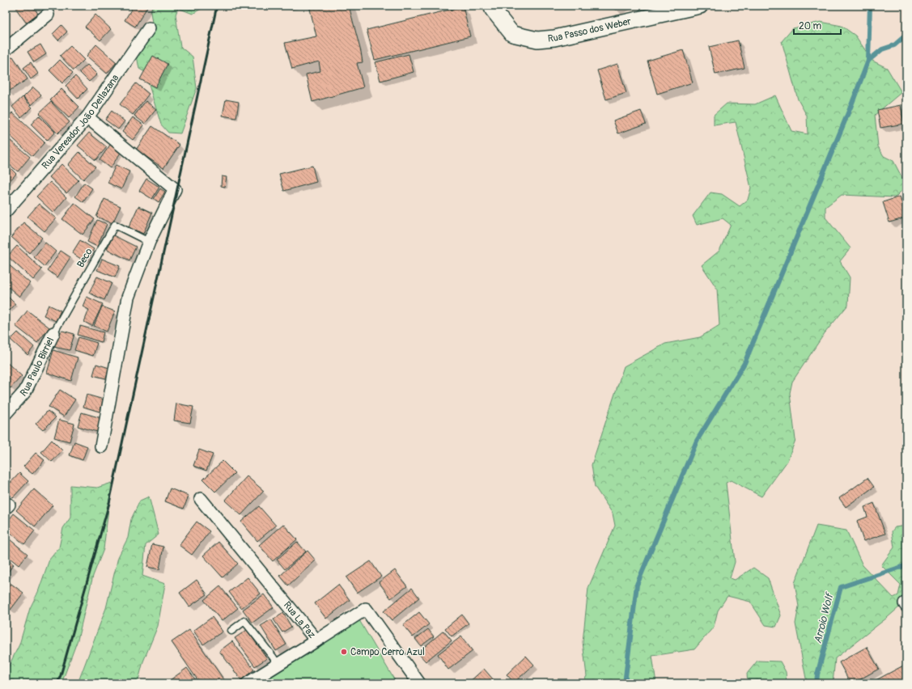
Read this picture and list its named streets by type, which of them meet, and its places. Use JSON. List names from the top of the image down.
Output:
{
  "streets": {
    "street": [
      "Rua Passo dos Weber",
      "Rua Vereador João Dellazana",
      "Rua Paulo Birriel",
      "Rua La Paz"
    ],
    "lane": ["Beco"]
  },
  "crossings": [
    ["Beco", "Rua Paulo Birriel"]
  ],
  "water": ["Arroio Wolf"],
  "places": ["Campo Cerro Azul"],
  "scale_bar": "20 m"
}
